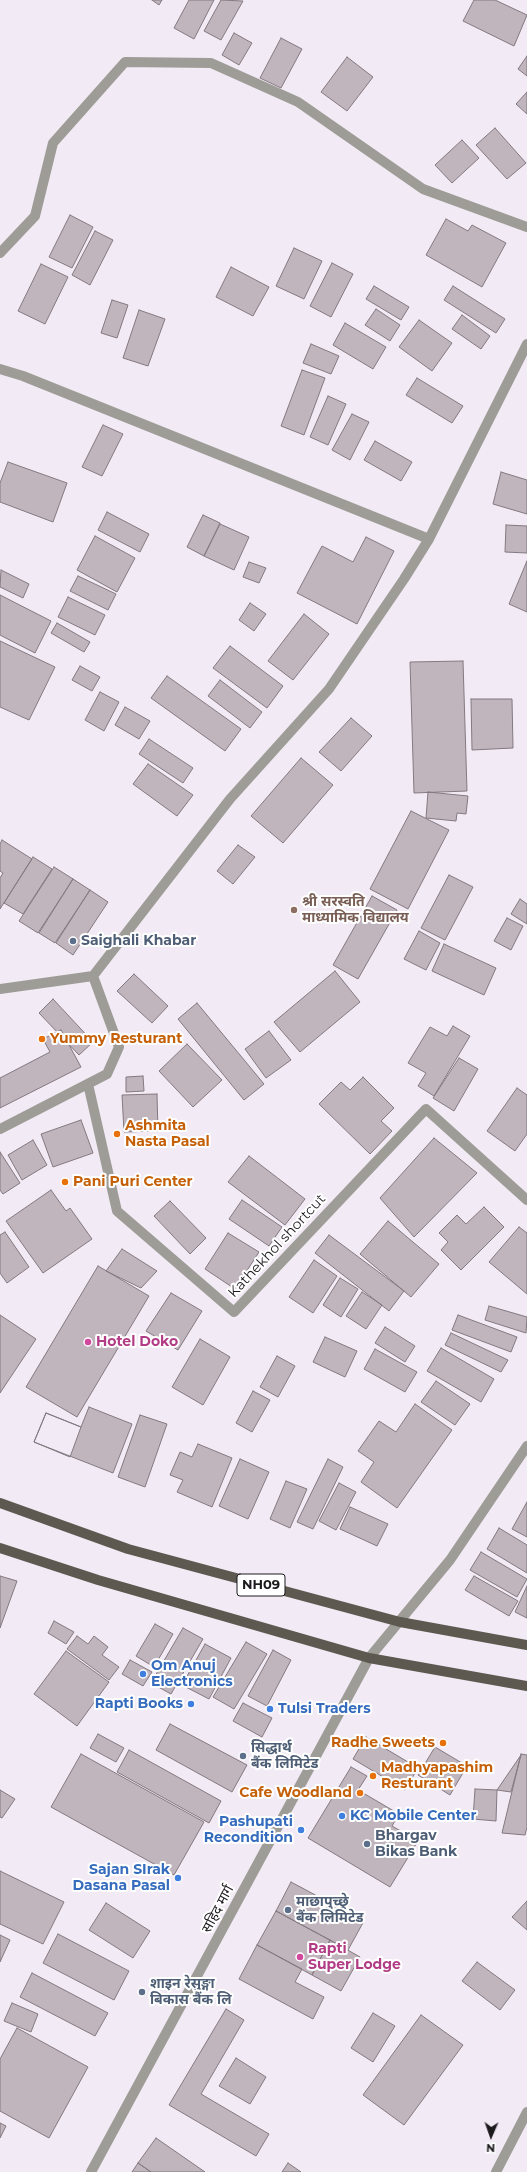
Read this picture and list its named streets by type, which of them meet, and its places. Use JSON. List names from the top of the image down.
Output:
{
  "streets": {
    "main road": ["NH09"],
    "street": ["Kathekhol shortcut", "सहिद मार्ग"]
  },
  "crossings": [
    ["NH09", "सहिद मार्ग"]
  ],
  "places": [
    "श्री सरस्वति माध्यामिक विद्यालय",
    "Saighali Khabar",
    "Yummy Resturant",
    "Ashmita Nasta Pasal",
    "Pani Puri Center",
    "Hotel Doko",
    "Om Anuj Electronics",
    "Rapti Books",
    "Tulsi Traders",
    "Radhe Sweets",
    "सिद्धार्थ बैंक लिमिटेड",
    "Madhyapashim Resturant",
    "Cafe Woodland",
    "KC Mobile Center",
    "Pashupati Recondition",
    "Bhargav Bikas Bank",
    "Sajan SIrak Dasana Pasal",
    "माछापुच्छ्रे बैंक लिमिटेड",
    "Rapti Super Lodge",
    "शाइन रेसुङ्गा बिकास बैंक लि"
  ],
  "north": "bottom"
}
